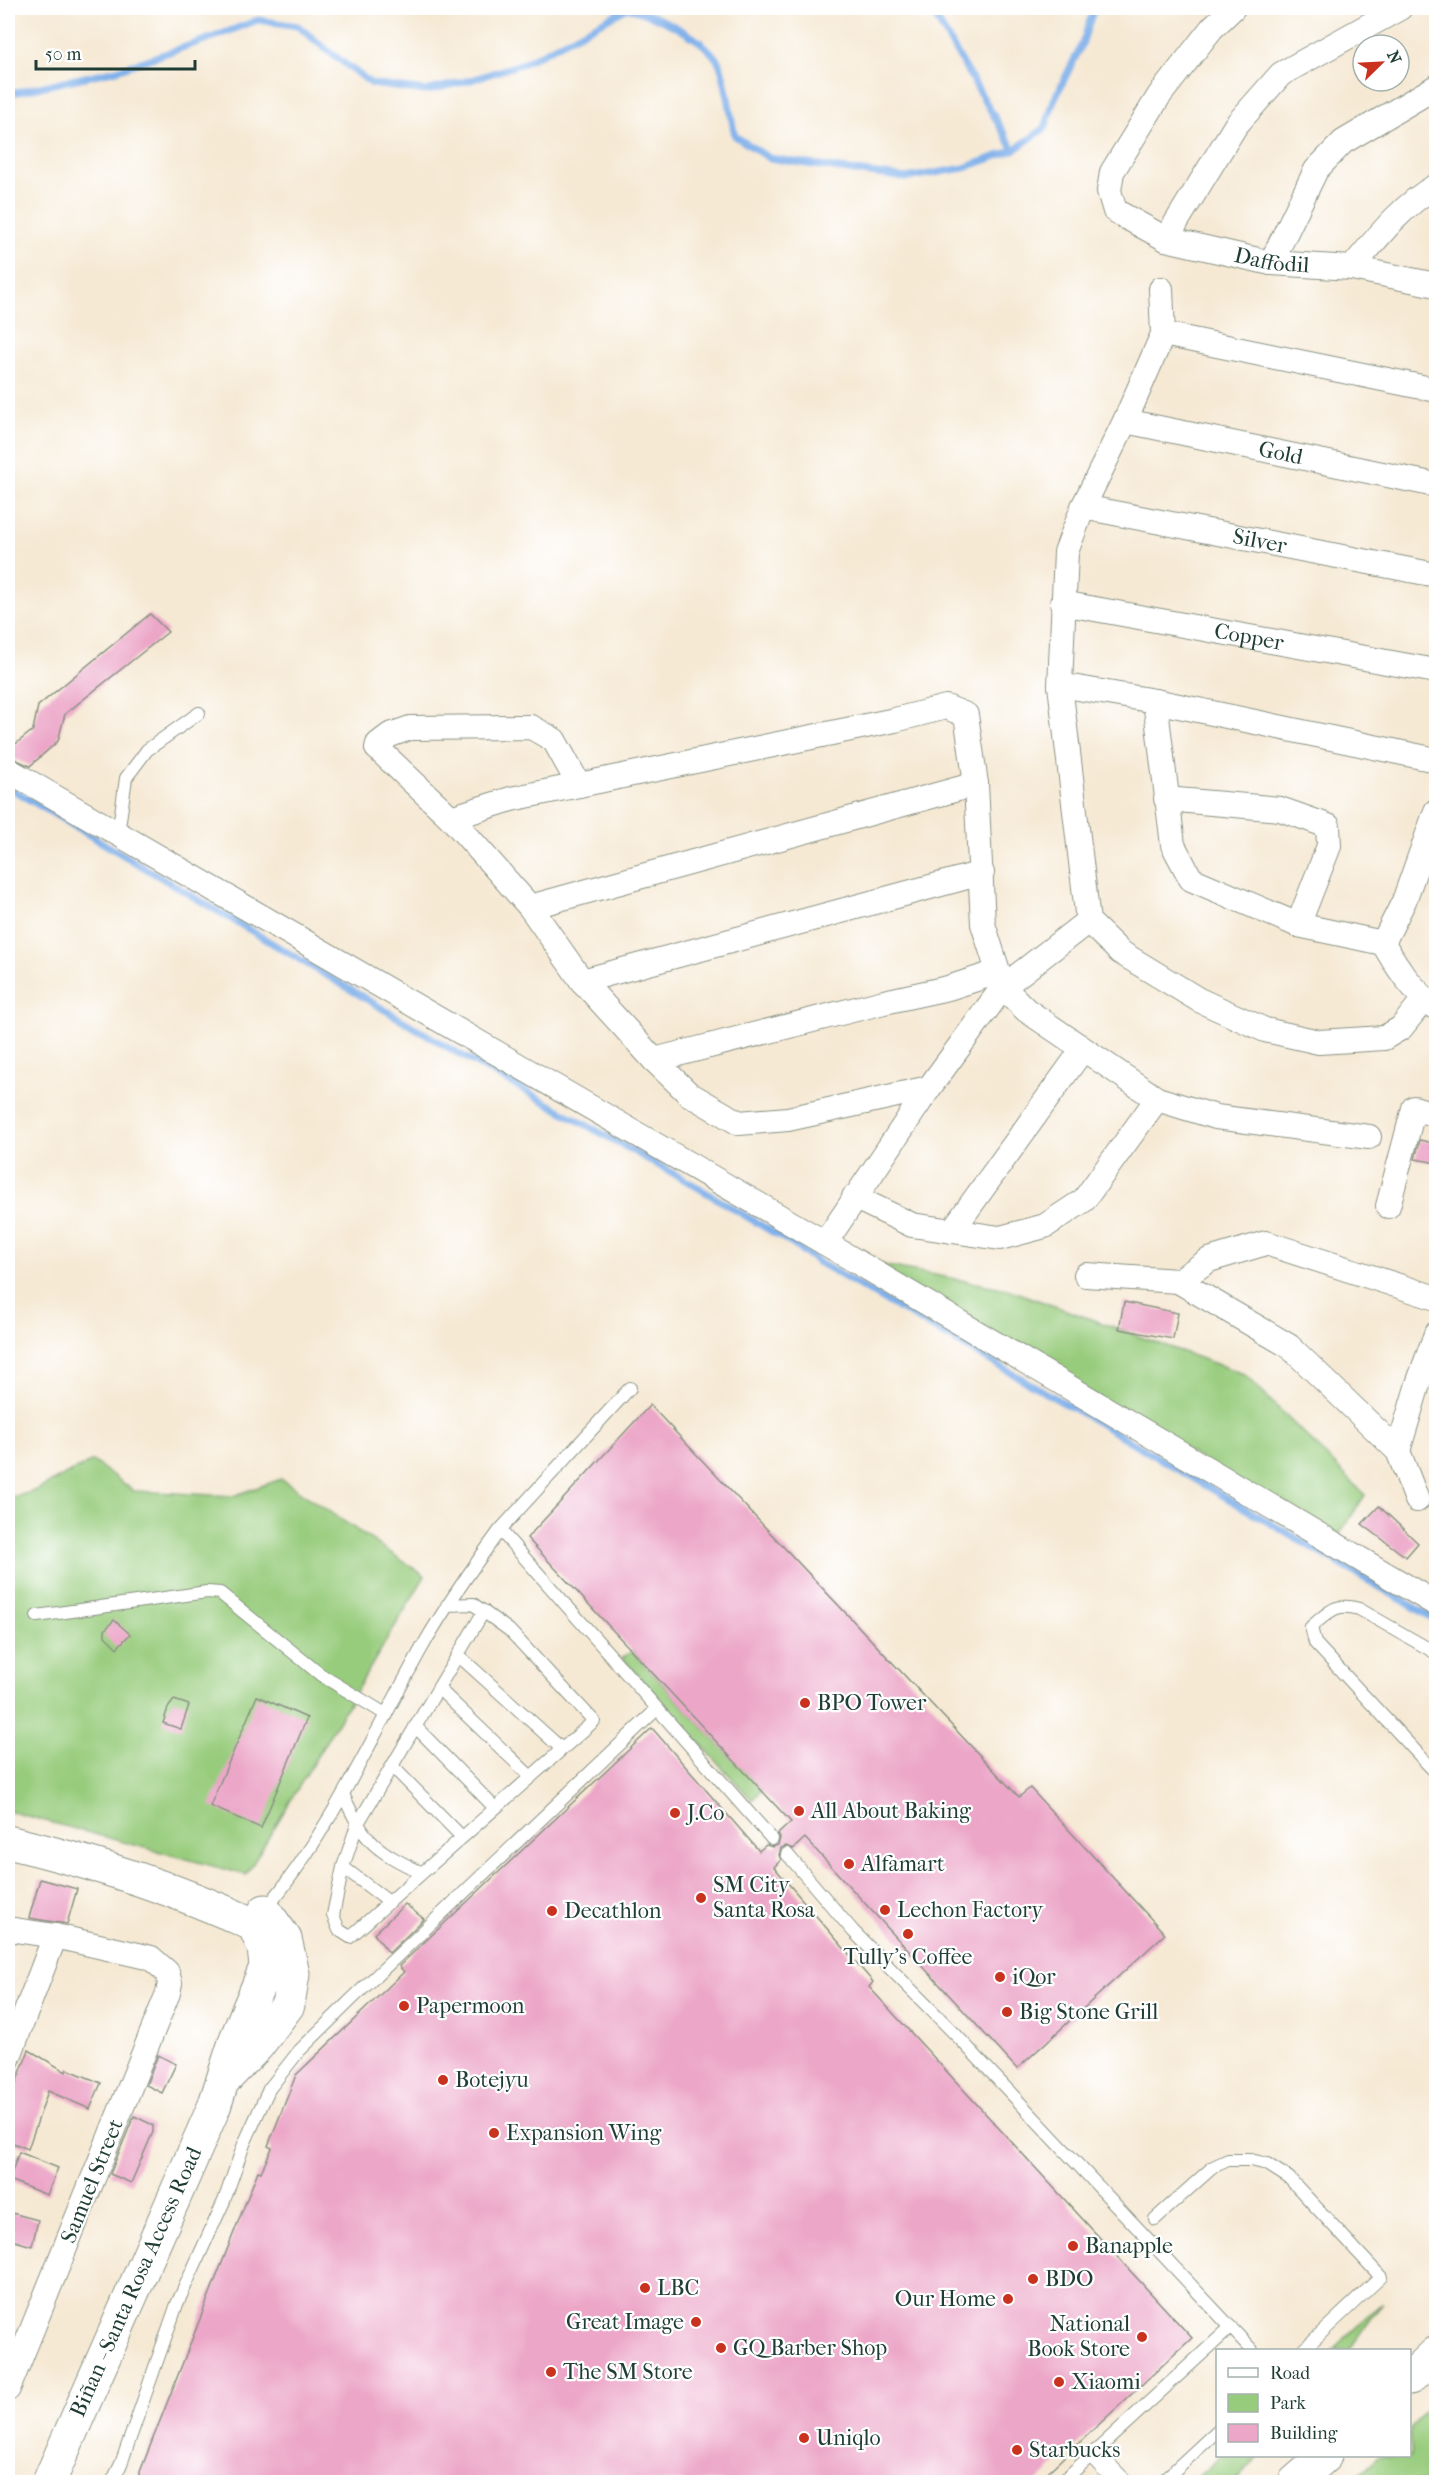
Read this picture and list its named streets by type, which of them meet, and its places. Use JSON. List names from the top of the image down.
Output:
{
  "streets": {
    "main road": ["Biñan - Santa Rosa Access Road"],
    "street": [
      "Daffodil",
      "Gold",
      "Silver",
      "Copper",
      "Samuel Street"
    ]
  },
  "places": [
    "BPO Tower",
    "All About Baking",
    "J.Co",
    "Alfamart",
    "SM City Santa Rosa",
    "Lechon Factory",
    "Decathlon",
    "Tully's Coffee",
    "iQor",
    "Papermoon",
    "Big Stone Grill",
    "Botejyu",
    "Expansion Wing",
    "Banapple",
    "BDO",
    "LBC",
    "Our Home",
    "Great Image",
    "National Book Store",
    "GQ Barber Shop",
    "The SM Store",
    "Xiaomi",
    "Uniqlo",
    "Starbucks"
  ],
  "legend": ["Road", "Park", "Building"],
  "scale_bar": "50 m",
  "north": "top right"
}
